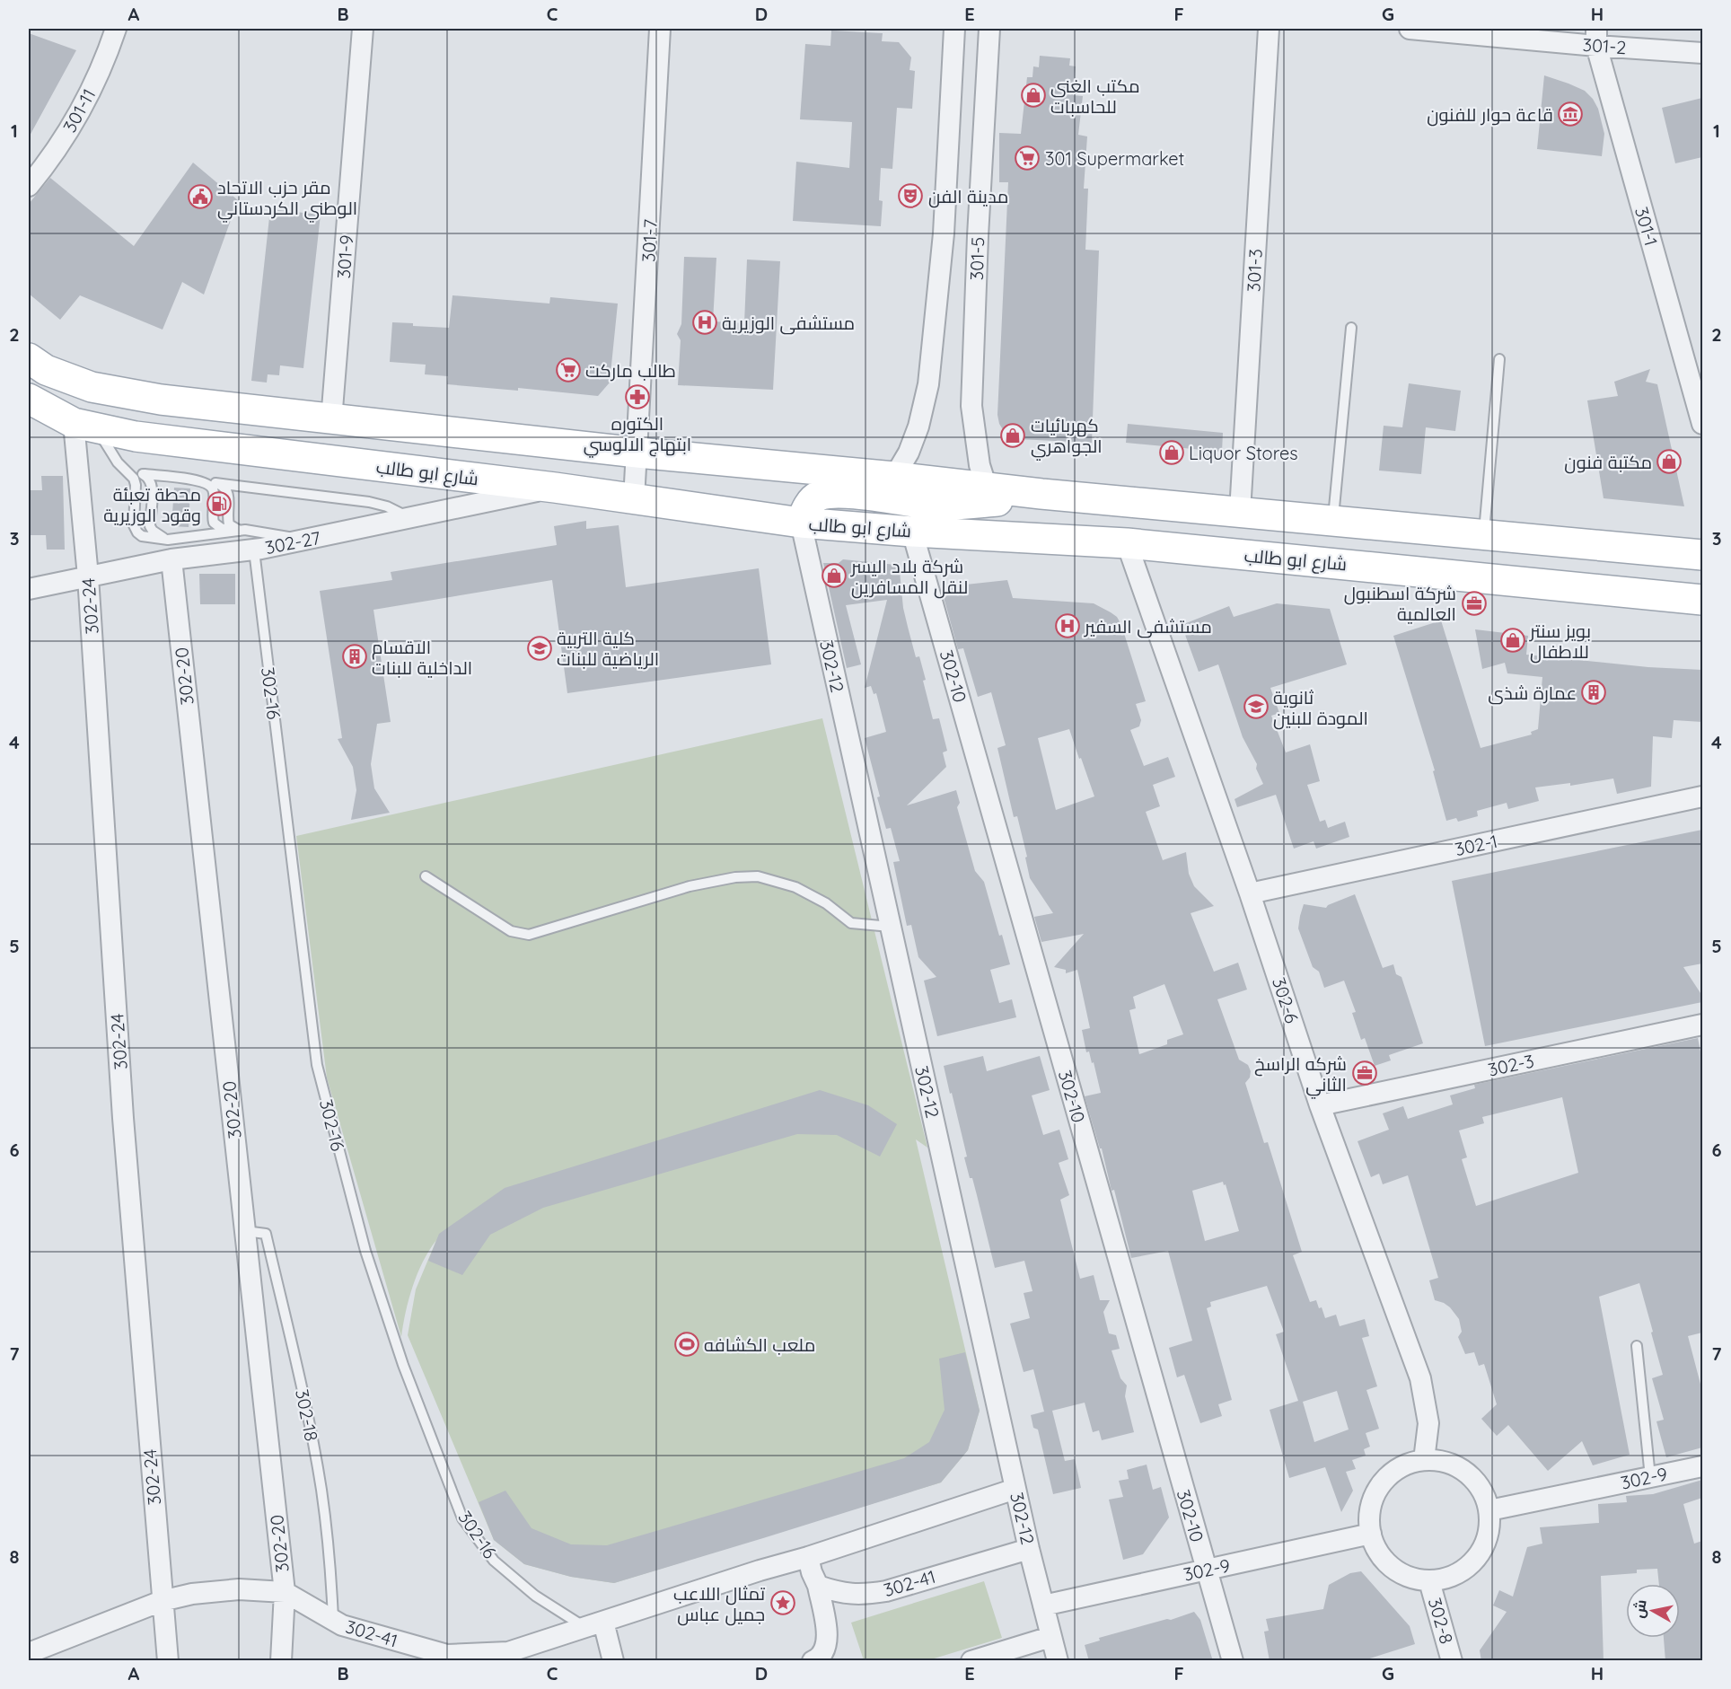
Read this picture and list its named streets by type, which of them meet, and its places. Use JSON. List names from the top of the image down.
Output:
{
  "streets": {
    "main road": ["شارع ابو طالب"],
    "street": [
      "301-2",
      "301-11",
      "301-1",
      "301-7",
      "301-9",
      "301-5",
      "301-3",
      "302-27",
      "302-24",
      "302-12",
      "302-20",
      "302-10",
      "302-1",
      "302-6",
      "302-3",
      "302-9",
      "302-41",
      "302-8"
    ],
    "lane": ["302-16", "302-18"]
  },
  "crossings": [
    ["301-2", "301-1"],
    ["301-7", "شارع ابو طالب"],
    ["شارع ابو طالب", "302-27"],
    ["شارع ابو طالب", "302-24"],
    ["شارع ابو طالب", "302-12"],
    ["شارع ابو طالب", "302-10"],
    ["شارع ابو طالب", "302-6"],
    ["302-27", "302-24"],
    ["302-27", "302-20"],
    ["302-27", "302-16"],
    ["302-24", "302-41"],
    ["302-12", "302-9"],
    ["302-12", "302-41"],
    ["302-20", "302-18"],
    ["302-20", "302-41"],
    ["302-10", "302-9"],
    ["302-16", "302-41"],
    ["302-1", "302-6"],
    ["302-6", "302-3"],
    ["302-6", "302-9"],
    ["302-6", "302-8"],
    ["302-18", "302-41"],
    ["302-9", "302-8"]
  ],
  "places": {
    "shop": [
      "مكتب الغنى للحاسبات",
      "كهربائيات الجواهري",
      "Liquor Stores",
      "مكتبة فنون",
      "شركة بلاد اليسر لنقل المسافرين",
      "بويز سنتر للاطفال"
    ],
    "museum": ["قاعة حوار للفنون"],
    "supermarket": ["301 Supermarket", "طالب ماركت"],
    "theatre": ["مدينة الفن"],
    "public building": ["مقر حزب الاتحاد الوطني الكردستاني"],
    "hospital": ["مستشفى الوزيرية", "مستشفى السفير"],
    "pharmacy": ["الكتوره ابتهاج الالوسي"],
    "fuel station": ["محطة تعبئة وقود الوزيرية"],
    "office": ["شركة اسطنبول العالمية", "شركه الراسخ الثاني"],
    "school or university": ["كلية التربية الرياضية للبنات", "ثانوية المودة للبنين"],
    "building": ["الاقسام الداخلية للبنات", "عمارة شذى"],
    "sports": ["ملعب الكشافه"],
    "place": ["تمثال اللاعب جميل عباس"]
  },
  "north": "left",
  "grid": {
    "columns": [
      "A",
      "B",
      "C",
      "D",
      "E",
      "F",
      "G",
      "H"
    ],
    "rows": [
      "1",
      "2",
      "3",
      "4",
      "5",
      "6",
      "7",
      "8"
    ]
  }
}
